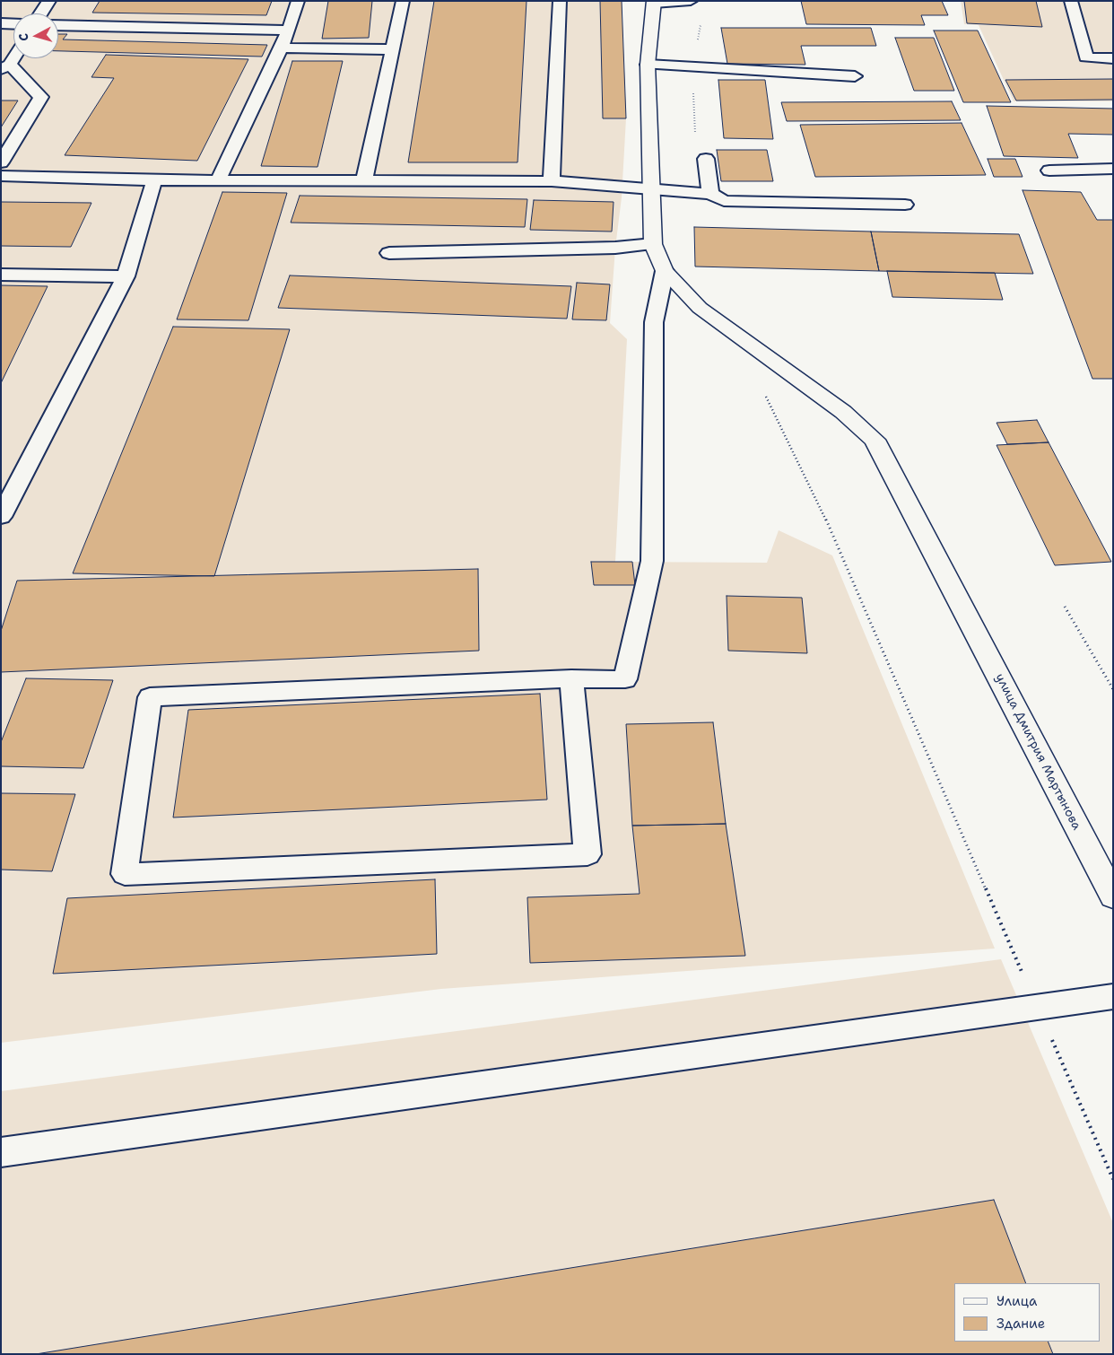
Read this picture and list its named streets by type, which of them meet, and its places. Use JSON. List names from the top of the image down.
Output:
{
  "streets": {
    "street": ["улица Дмитрия Мартынова"]
  },
  "legend": ["Улица", "Здание"],
  "north": "left"
}
